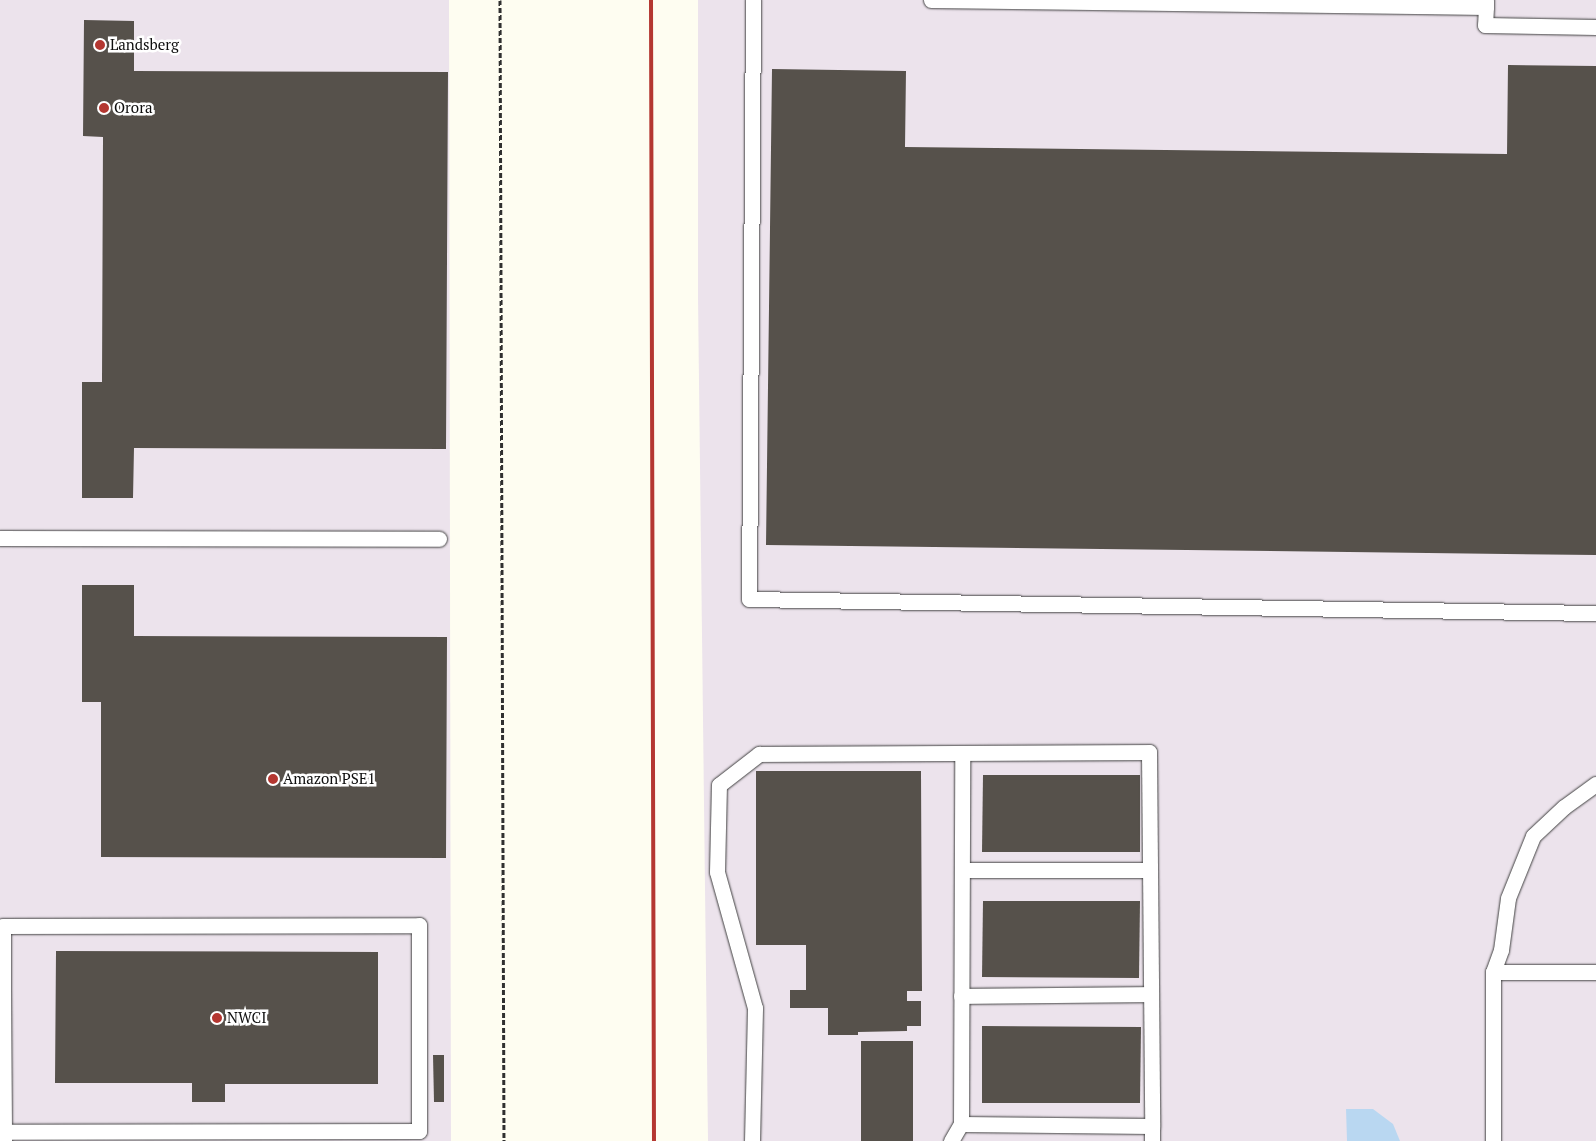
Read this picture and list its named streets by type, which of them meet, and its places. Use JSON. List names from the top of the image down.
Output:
{
  "places": [
    "Landsberg",
    "Orora",
    "Amazon PSE1",
    "NWCI"
  ]
}
